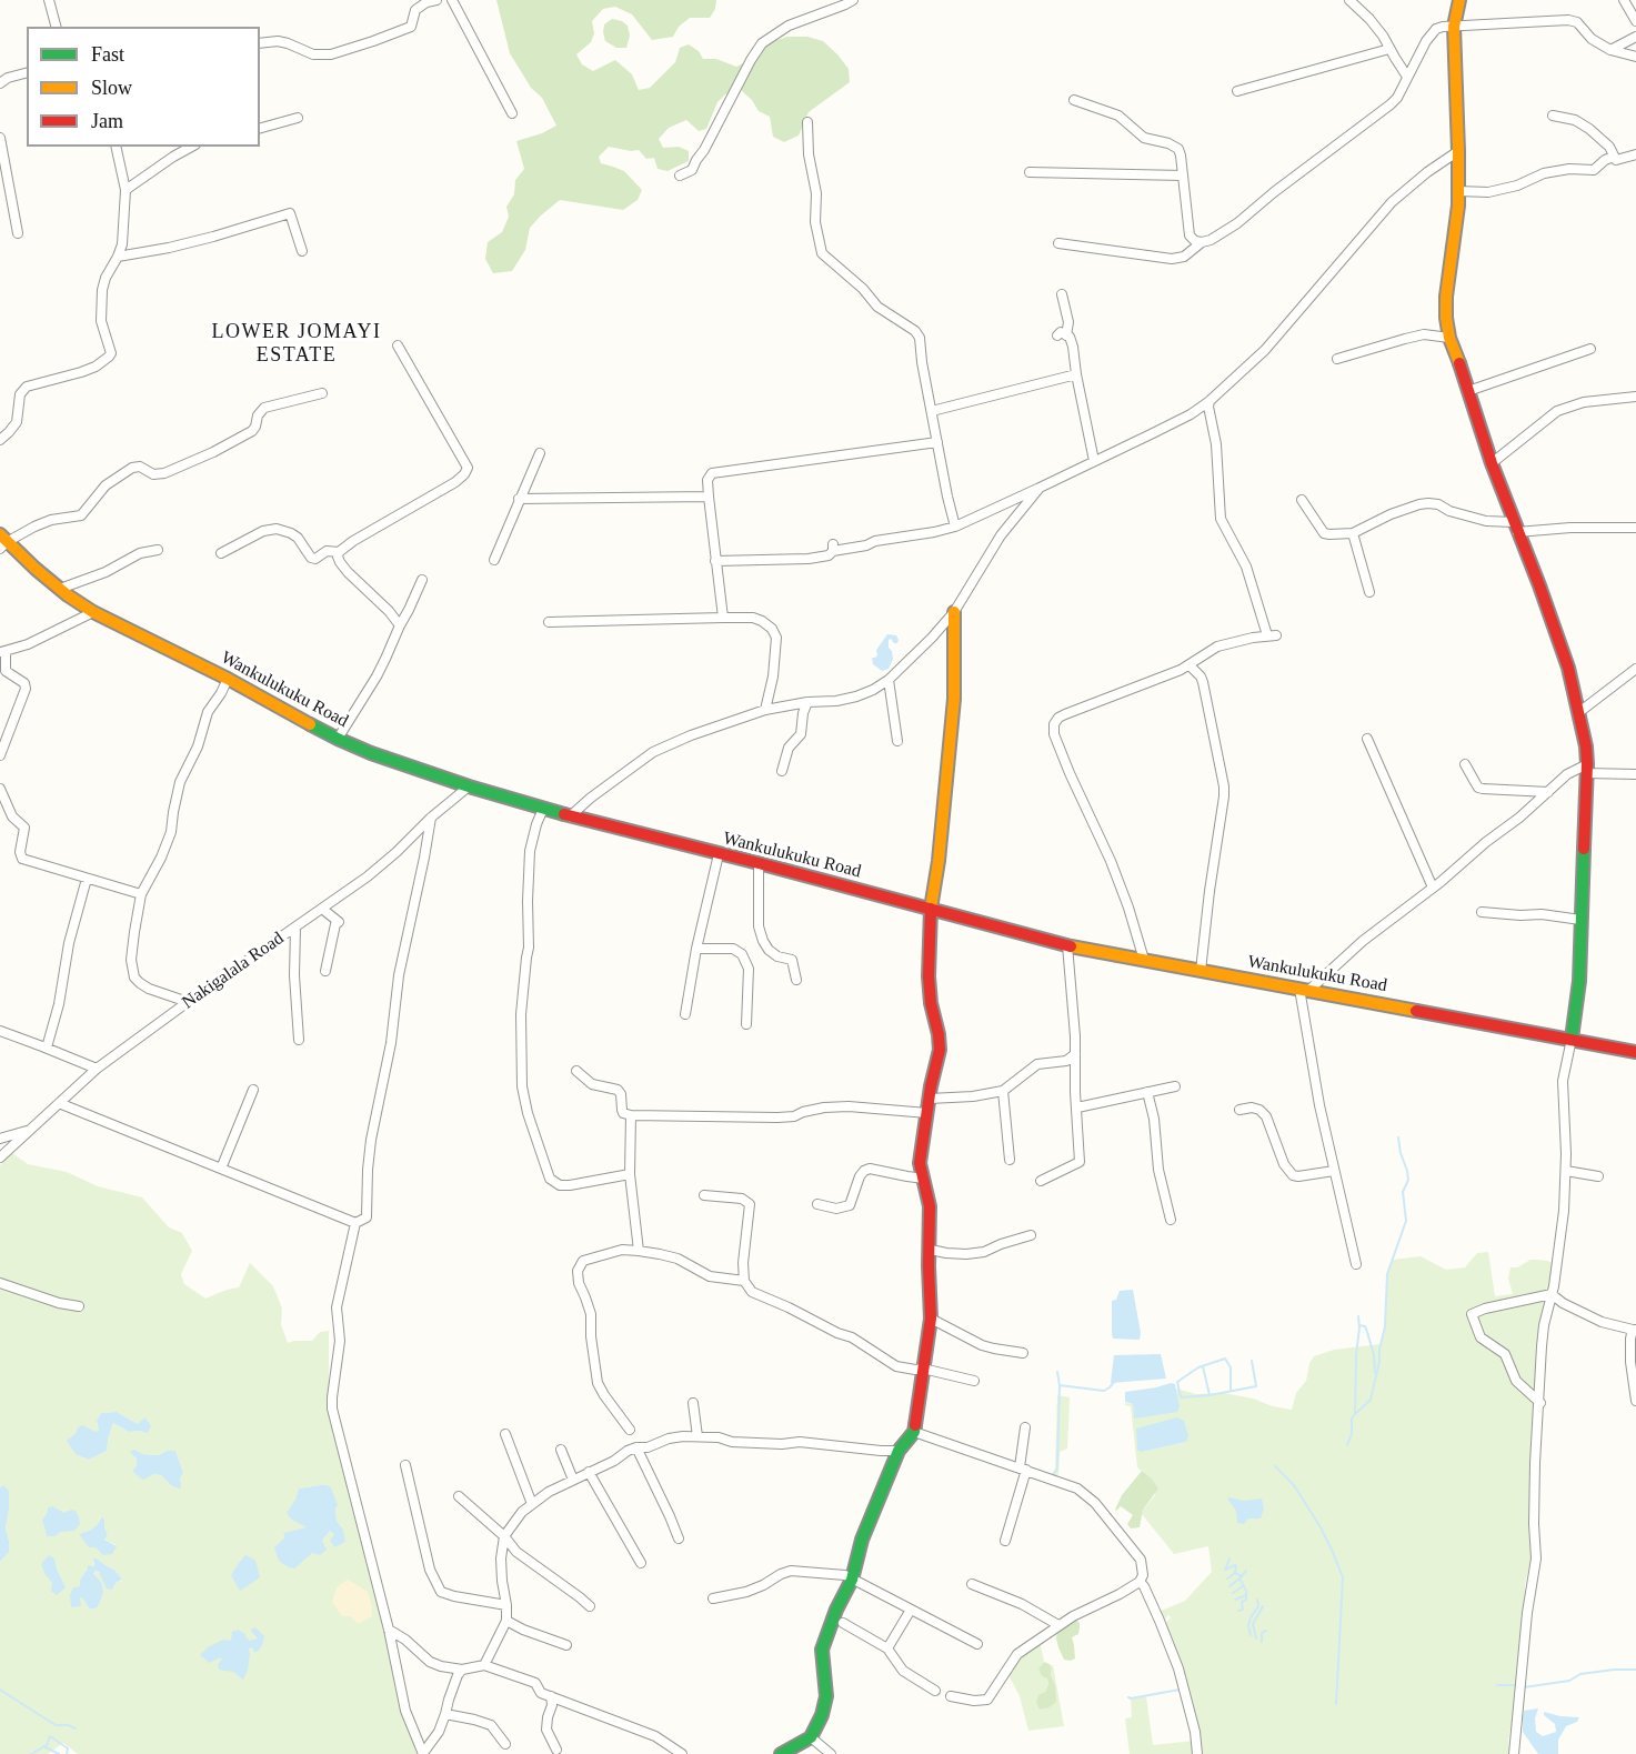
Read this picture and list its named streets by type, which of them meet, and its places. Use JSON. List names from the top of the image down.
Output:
{
  "streets": {
    "street": ["Wankulukuku Road", "Nakigalala Road"]
  },
  "crossings": [
    ["Wankulukuku Road", "Nakigalala Road"]
  ],
  "districts": ["LOWER JOMAYI ESTATE"],
  "legend": ["Fast", "Slow", "Jam"]
}
